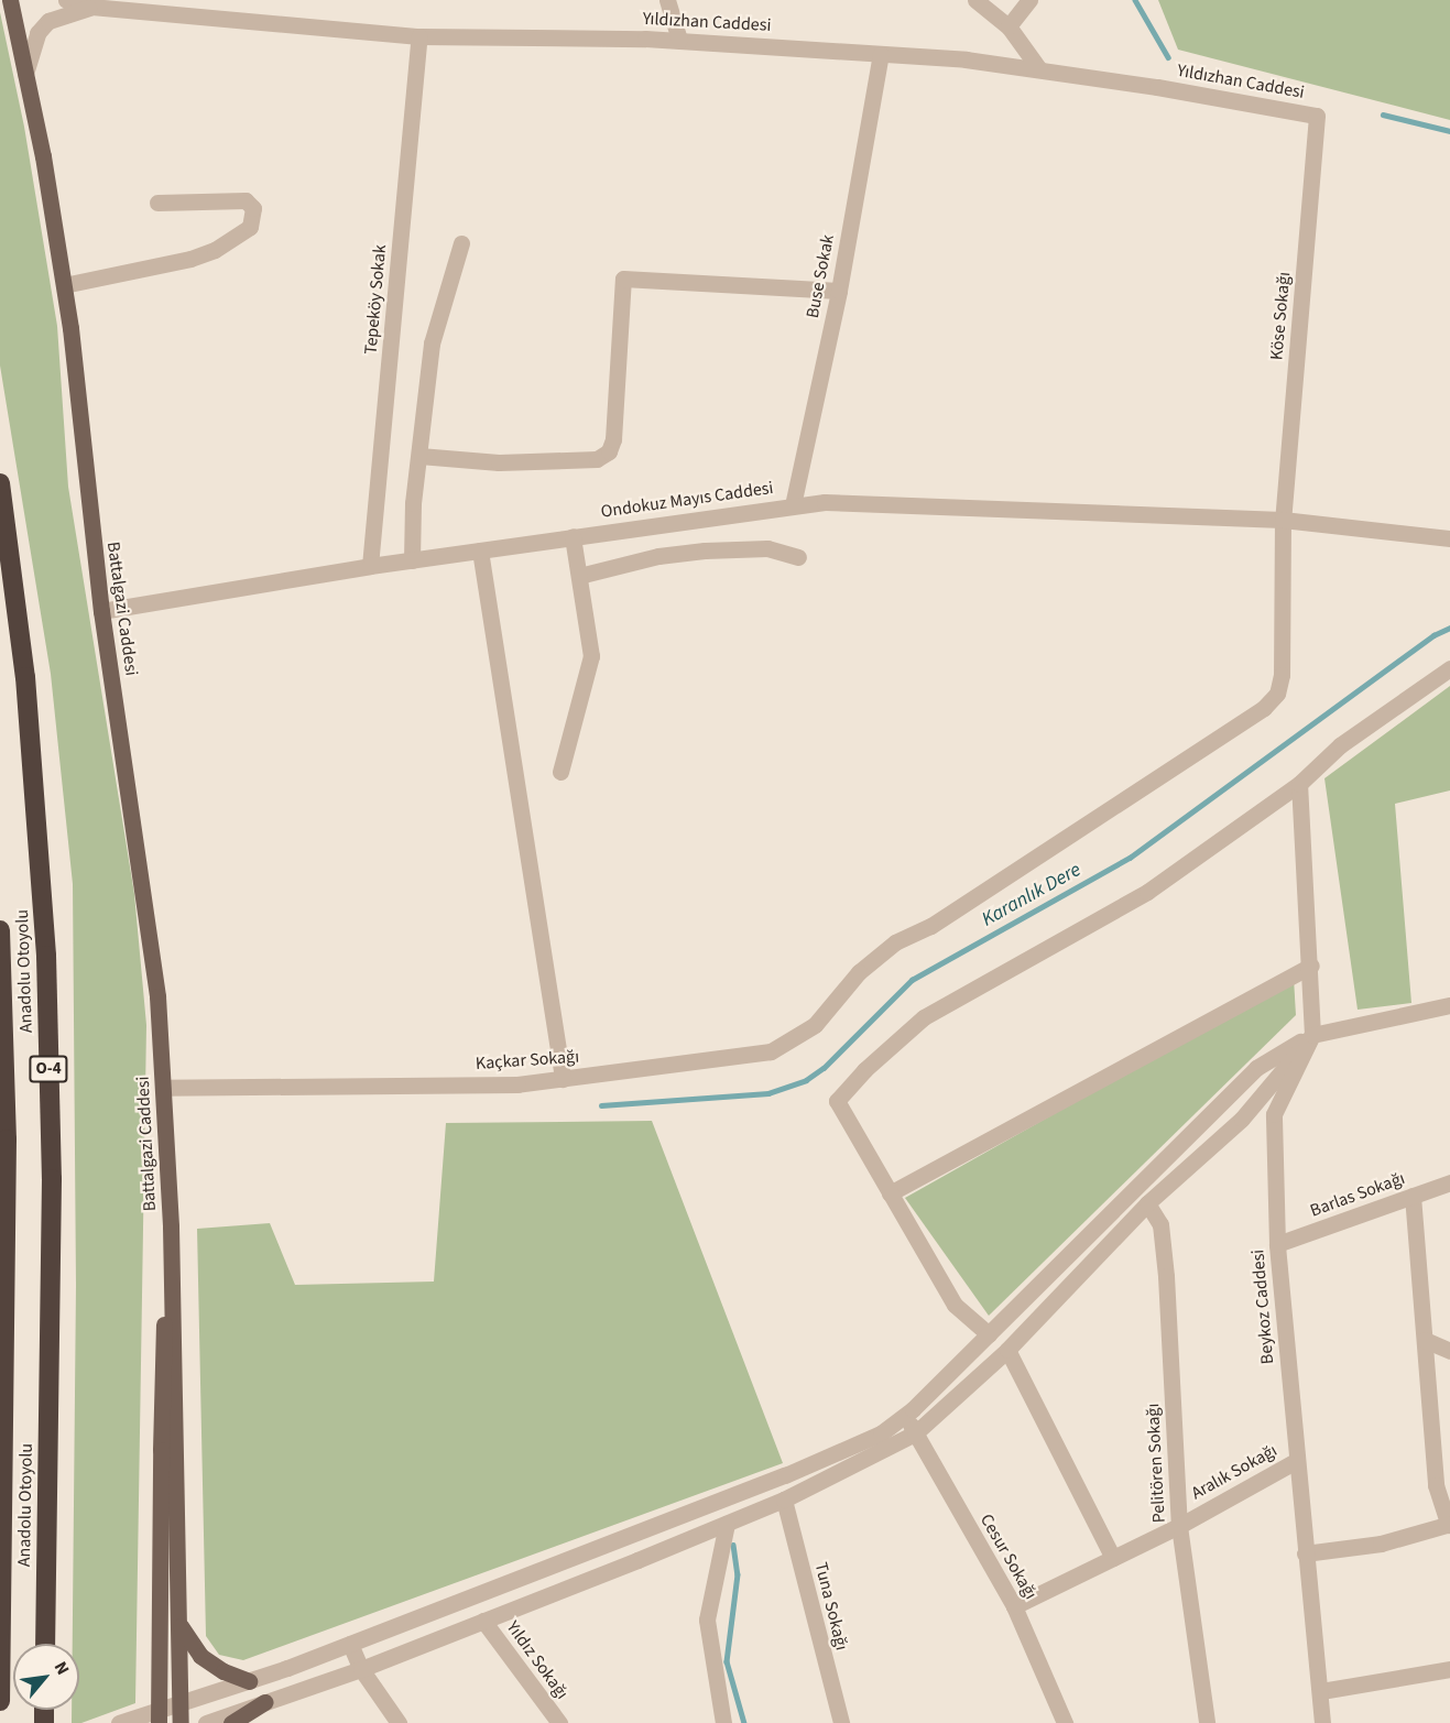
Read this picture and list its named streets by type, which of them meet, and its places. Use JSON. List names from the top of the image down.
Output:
{
  "streets": {
    "highway": ["Anadolu Otoyolu", "O-4"],
    "main road": ["Battalgazi Caddesi"],
    "street": [
      "Yıldızhan Caddesi",
      "Buse Sokak",
      "Tepeköy Sokak",
      "Köse Sokağı",
      "Ondokuz Mayıs Caddesi",
      "Kaçkar Sokağı",
      "Barlas Sokağı",
      "Beykoz Caddesi",
      "Pelitören Sokağı",
      "Aralık Sokağı",
      "Cesur Sokağı",
      "Tuna Sokağı",
      "Yıldız Sokağı"
    ]
  },
  "crossings": [
    ["Yıldızhan Caddesi", "Buse Sokak"],
    ["Yıldızhan Caddesi", "Tepeköy Sokak"],
    ["Yıldızhan Caddesi", "Köse Sokağı"],
    ["Buse Sokak", "Ondokuz Mayıs Caddesi"],
    ["Tepeköy Sokak", "Ondokuz Mayıs Caddesi"],
    ["Köse Sokağı", "Ondokuz Mayıs Caddesi"],
    ["Köse Sokağı", "Kaçkar Sokağı"],
    ["Ondokuz Mayıs Caddesi", "Battalgazi Caddesi"],
    ["Battalgazi Caddesi", "Kaçkar Sokağı"],
    ["Barlas Sokağı", "Beykoz Caddesi"],
    ["Beykoz Caddesi", "Aralık Sokağı"],
    ["Pelitören Sokağı", "Aralık Sokağı"],
    ["Aralık Sokağı", "Cesur Sokağı"]
  ],
  "water": ["Karanlık Dere"],
  "north": "top right"
}
